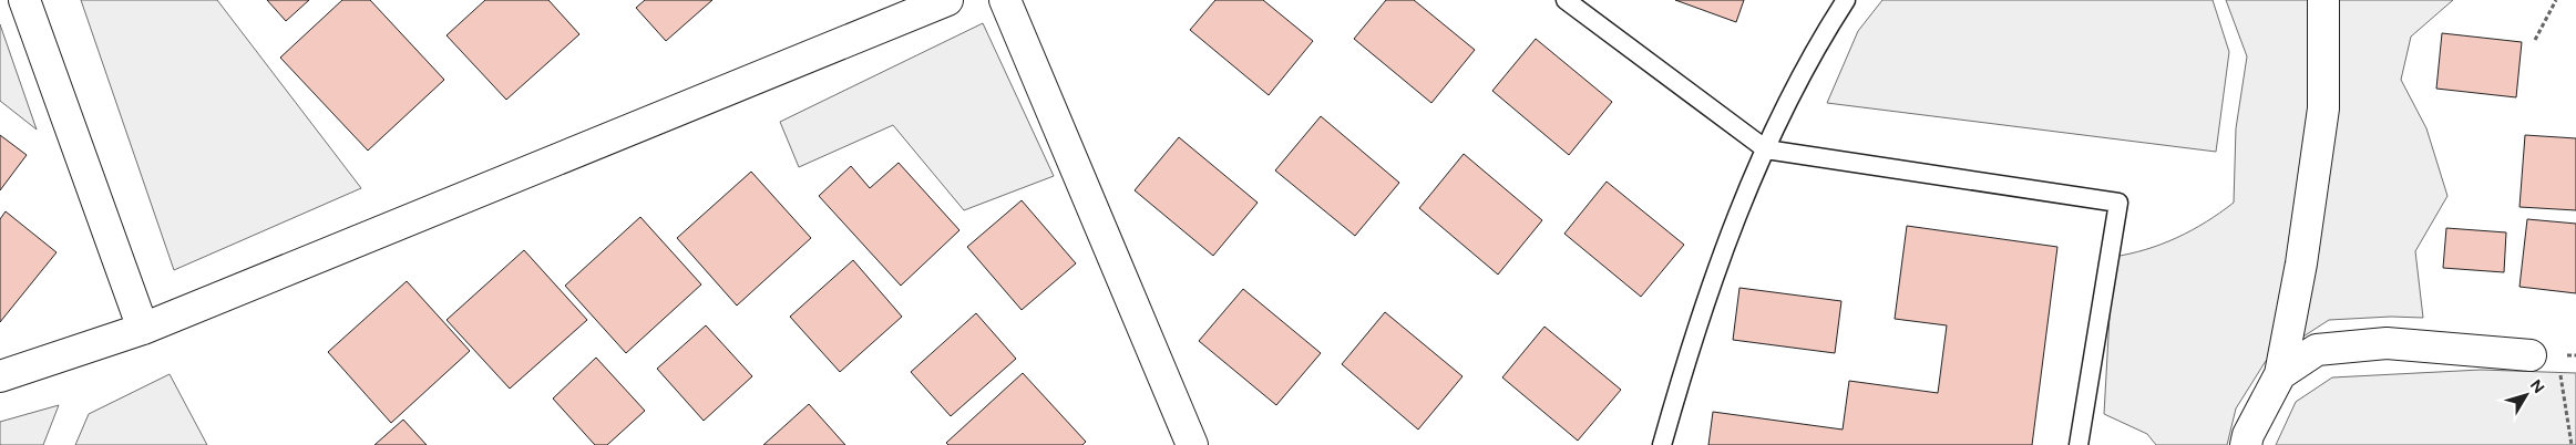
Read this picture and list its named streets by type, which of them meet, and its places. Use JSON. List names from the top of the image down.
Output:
{
  "north": "top right"
}
